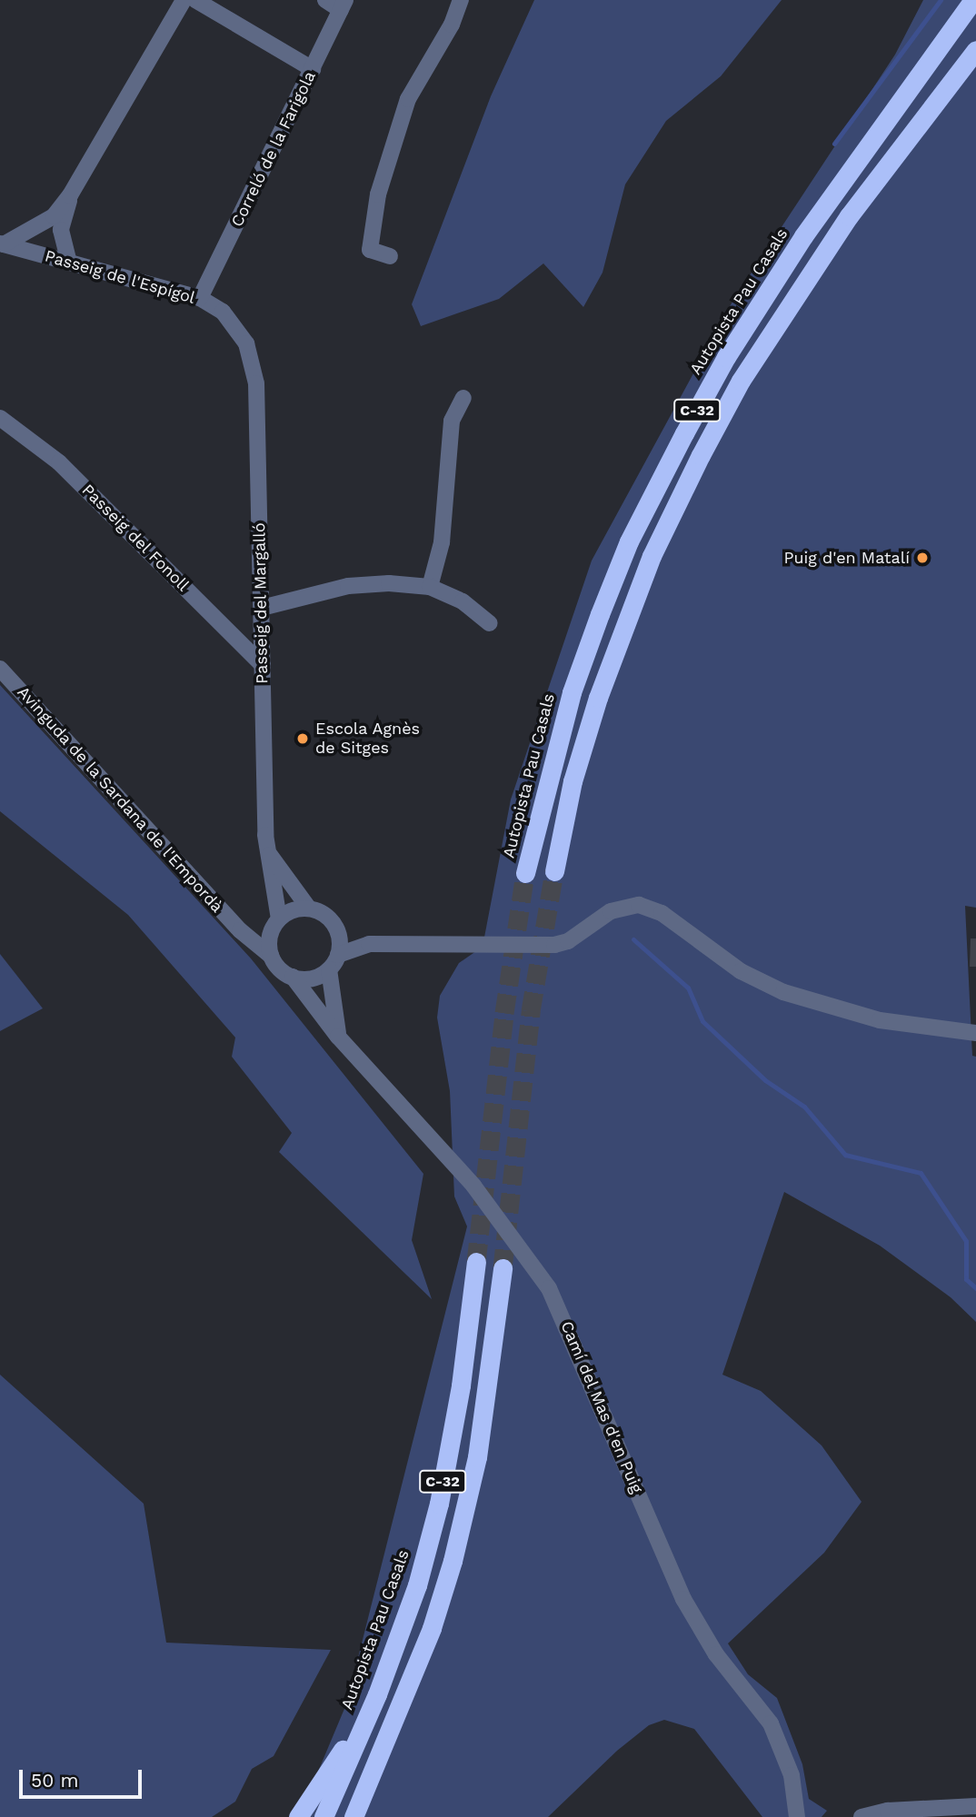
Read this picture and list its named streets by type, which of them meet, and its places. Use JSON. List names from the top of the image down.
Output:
{
  "streets": {
    "highway": ["Autopista Pau Casals", "C-32"],
    "street": [
      "Correló de la Farigola",
      "Passeig de l'Espígol",
      "Passeig del Fonoll",
      "Passeig del Margalló",
      "Avinguda de la Sardana de l'Empordà",
      "Camí del Mas d'en Puig"
    ]
  },
  "crossings": [
    ["Correló de la Farigola", "Passeig de l'Espígol"],
    ["Passeig de l'Espígol", "Passeig del Margalló"],
    ["Passeig del Fonoll", "Passeig del Margalló"],
    ["Passeig del Margalló", "Avinguda de la Sardana de l'Empordà"],
    ["Passeig del Margalló", "Camí del Mas d'en Puig"],
    ["Avinguda de la Sardana de l'Empordà", "Camí del Mas d'en Puig"]
  ],
  "places": ["Puig d'en Matalí", "Escola Agnès de Sitges"],
  "scale_bar": "50 m"
}
